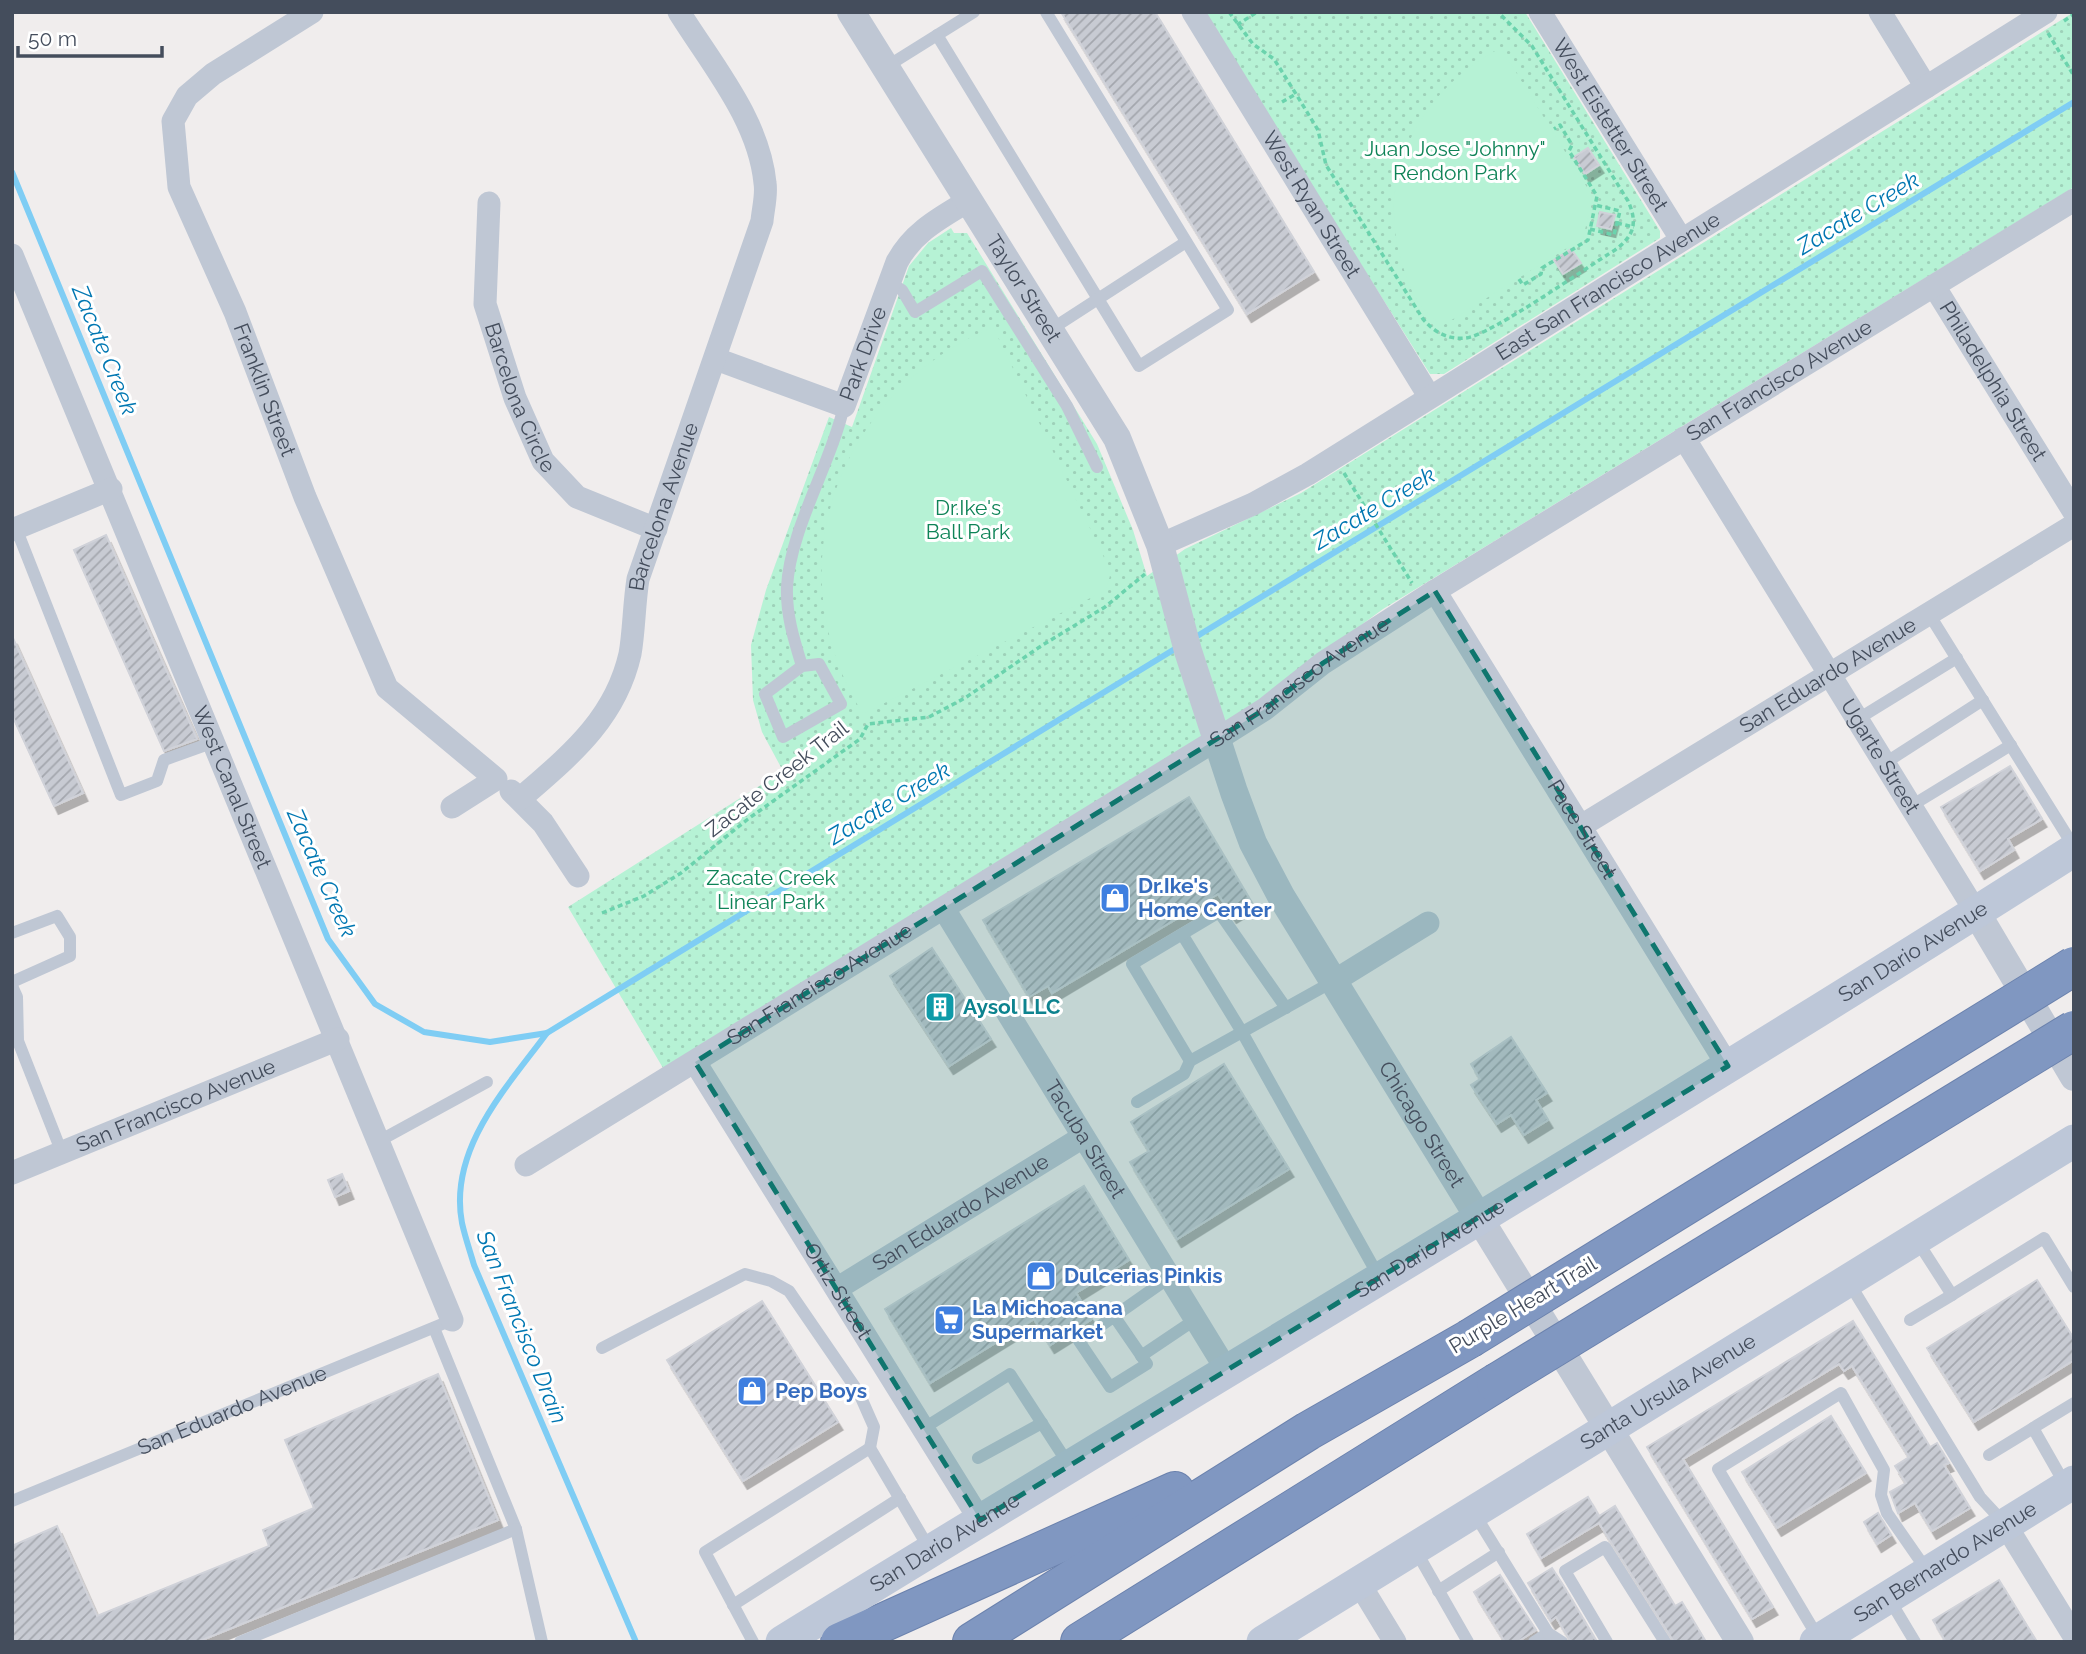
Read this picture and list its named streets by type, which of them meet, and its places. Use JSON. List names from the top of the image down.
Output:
{
  "streets": {
    "highway": ["Purple Heart Trail"],
    "main road": ["San Dario Avenue", "Santa Ursula Avenue", "San Bernardo Avenue"],
    "street": [
      "West Eistetter Street",
      "West Ryan Street",
      "East San Francisco Avenue",
      "Taylor Street",
      "Park Drive",
      "San Francisco Avenue",
      "Philadelphia Street",
      "Franklin Street",
      "Barcelona Circle",
      "Barcelona Avenue",
      "San Eduardo Avenue",
      "Ugarte Street",
      "West Canal Street",
      "Pace Street",
      "Chicago Street",
      "Tacuba Street",
      "Ortiz Street"
    ],
    "path": ["Zacate Creek Trail"]
  },
  "crossings": [
    ["West Eistetter Street", "East San Francisco Avenue"],
    ["West Ryan Street", "East San Francisco Avenue"],
    ["East San Francisco Avenue", "Taylor Street"],
    ["East San Francisco Avenue", "Zacate Creek Trail"],
    ["East San Francisco Avenue", "Chicago Street"],
    ["Taylor Street", "Park Drive"],
    ["Taylor Street", "Zacate Creek Trail"],
    ["Taylor Street", "Chicago Street"],
    ["Park Drive", "Barcelona Avenue"],
    ["San Francisco Avenue", "Philadelphia Street"],
    ["San Francisco Avenue", "Ugarte Street"],
    ["San Francisco Avenue", "West Canal Street"],
    ["San Francisco Avenue", "Pace Street"],
    ["San Francisco Avenue", "Chicago Street"],
    ["San Francisco Avenue", "Tacuba Street"],
    ["San Francisco Avenue", "Ortiz Street"],
    ["Franklin Street", "Barcelona Avenue"],
    ["Barcelona Circle", "Barcelona Avenue"],
    ["San Eduardo Avenue", "Ugarte Street"],
    ["San Eduardo Avenue", "West Canal Street"],
    ["San Eduardo Avenue", "Pace Street"],
    ["San Eduardo Avenue", "Tacuba Street"],
    ["San Eduardo Avenue", "Ortiz Street"],
    ["Ugarte Street", "San Dario Avenue"],
    ["Zacate Creek Trail", "Chicago Street"],
    ["Pace Street", "San Dario Avenue"],
    ["San Dario Avenue", "Chicago Street"],
    ["San Dario Avenue", "Tacuba Street"],
    ["San Dario Avenue", "Ortiz Street"],
    ["Chicago Street", "Santa Ursula Avenue"]
  ],
  "water": ["Zacate Creek", "San Francisco Drain"],
  "parks": ["Juan Jose \"Johnny\" Rendon Park", "Dr.Ike's Ball Park", "Zacate Creek Linear Park"],
  "places": {
    "shop": ["Dr.Ike's Home Center", "Dulcerias Pinkis", "Pep Boys"],
    "building": ["Aysol LLC"],
    "supermarket": ["La Michoacana Supermarket"]
  },
  "scale_bar": "50 m"
}
